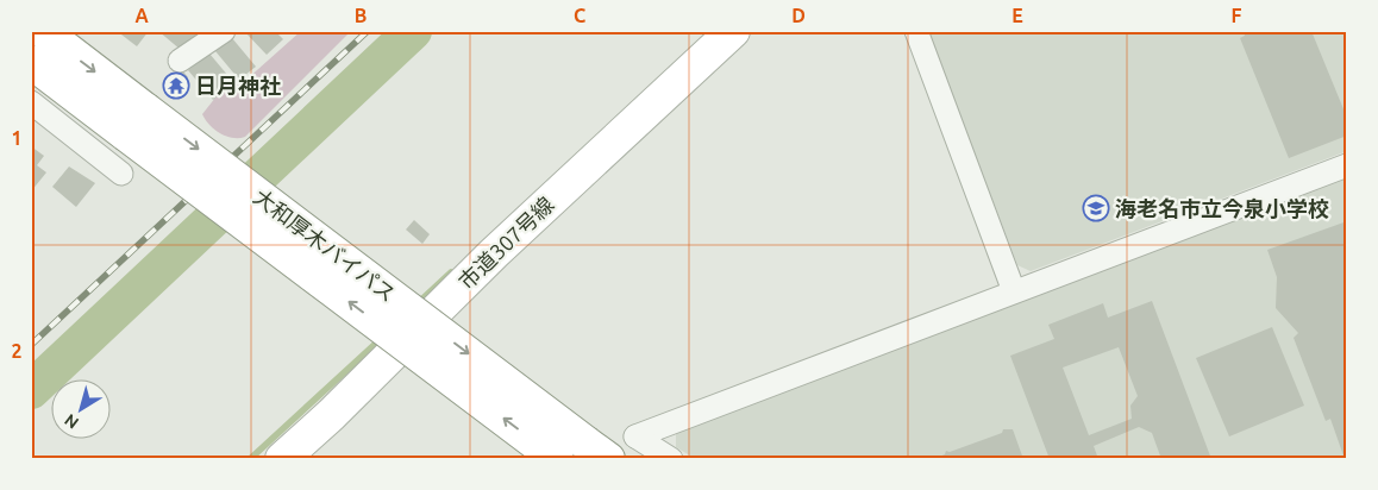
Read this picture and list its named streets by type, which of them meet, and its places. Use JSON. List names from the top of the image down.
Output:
{
  "streets": {
    "main road": ["市道307号線", "大和厚木バイパス"]
  },
  "places": {
    "temple": ["日月神社"],
    "school or university": ["海老名市立今泉小学校"]
  },
  "north": "bottom left",
  "grid": {
    "columns": [
      "A",
      "B",
      "C",
      "D",
      "E",
      "F"
    ],
    "rows": ["1", "2"]
  }
}
